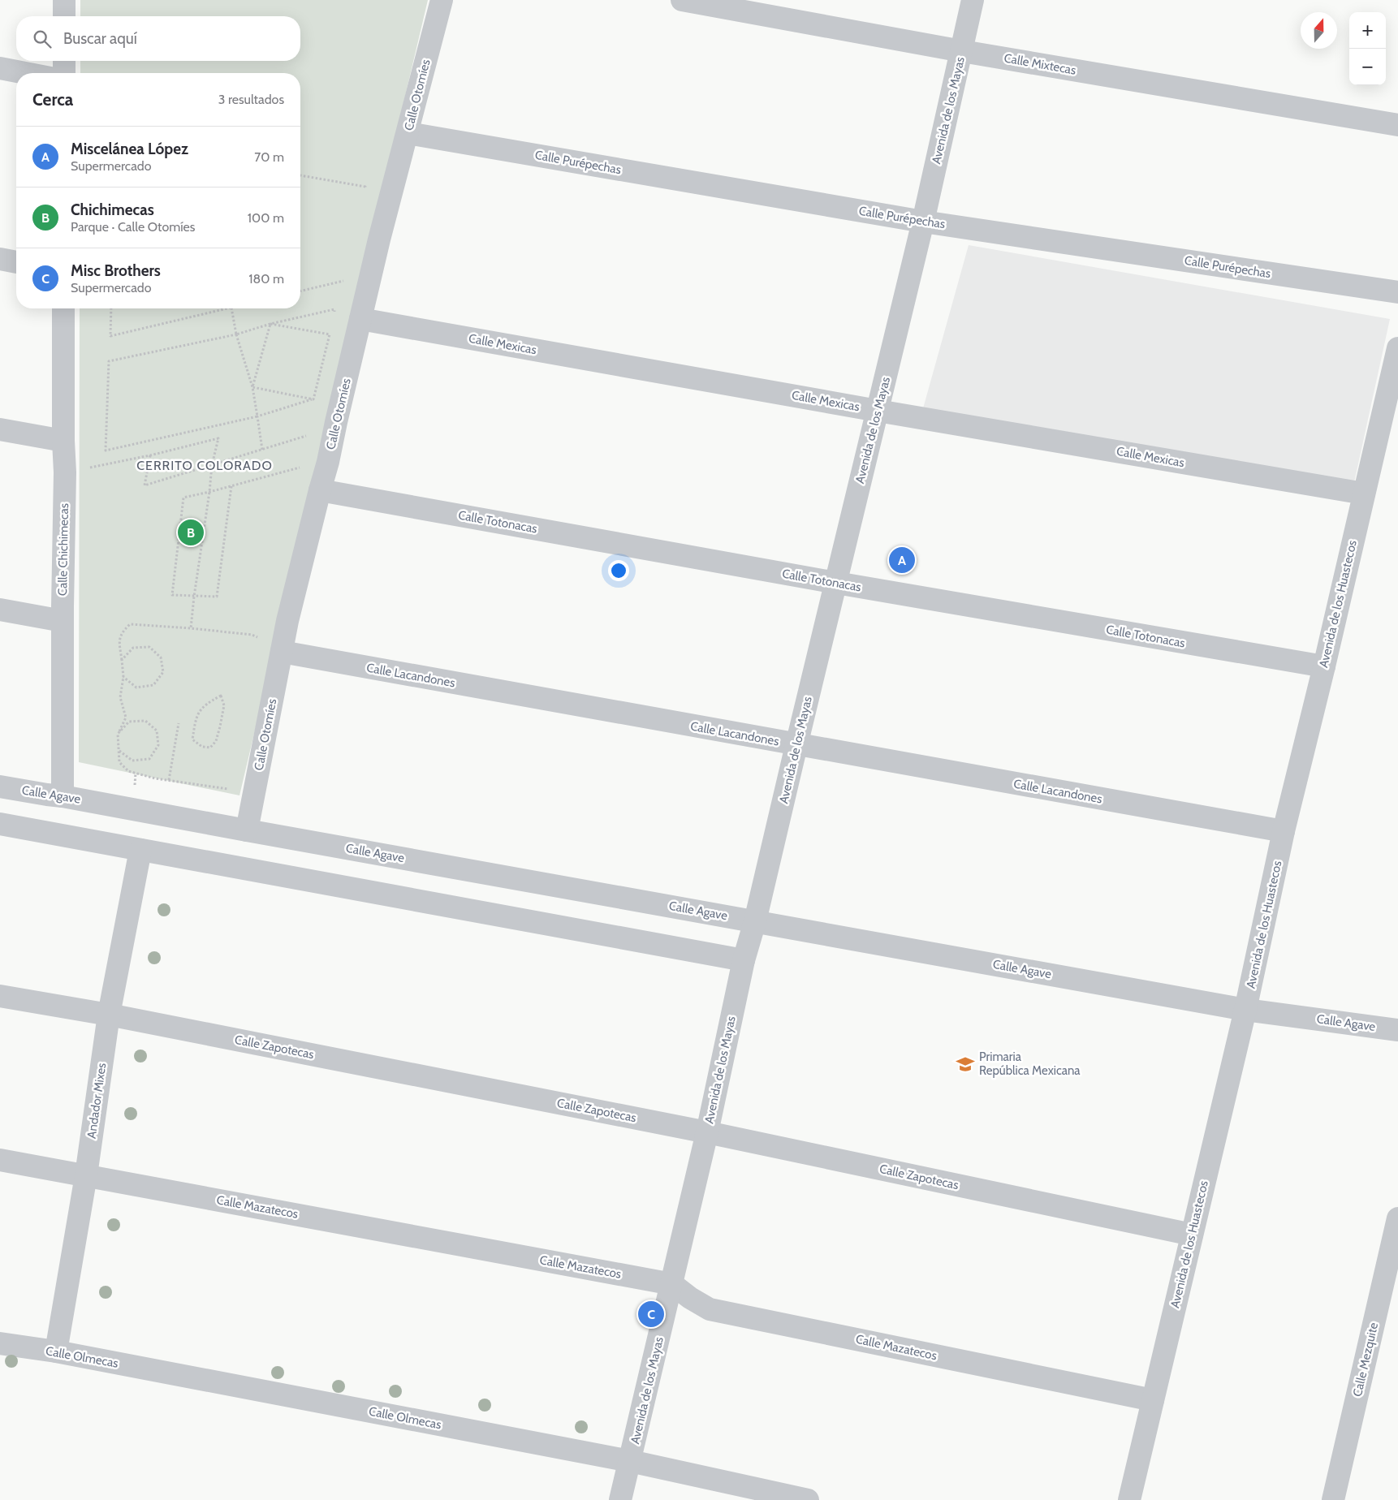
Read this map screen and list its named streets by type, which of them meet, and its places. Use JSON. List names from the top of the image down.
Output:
{
  "streets": {
    "street": [
      "Calle Mixtecas",
      "Calle Otomíes",
      "Avenida de los Mayas",
      "Calle Purépechas",
      "Calle Mexicas",
      "Calle Totonacas",
      "Calle Chichimecas",
      "Avenida de los Huastecos",
      "Calle Lacandones",
      "Calle Agave",
      "Calle Zapotecas",
      "Andador Mixes",
      "Calle Mazatecos",
      "Calle Olmecas",
      "Calle Mezquite"
    ]
  },
  "crossings": [
    ["Calle Mixtecas", "Avenida de los Mayas"],
    ["Calle Otomíes", "Calle Purépechas"],
    ["Calle Otomíes", "Calle Mexicas"],
    ["Calle Otomíes", "Calle Totonacas"],
    ["Calle Otomíes", "Calle Lacandones"],
    ["Calle Otomíes", "Calle Agave"],
    ["Avenida de los Mayas", "Calle Purépechas"],
    ["Avenida de los Mayas", "Calle Mexicas"],
    ["Avenida de los Mayas", "Calle Totonacas"],
    ["Avenida de los Mayas", "Calle Lacandones"],
    ["Avenida de los Mayas", "Calle Agave"],
    ["Avenida de los Mayas", "Calle Zapotecas"],
    ["Avenida de los Mayas", "Calle Mazatecos"],
    ["Avenida de los Mayas", "Calle Olmecas"],
    ["Calle Mexicas", "Avenida de los Huastecos"],
    ["Calle Totonacas", "Avenida de los Huastecos"],
    ["Calle Chichimecas", "Calle Agave"],
    ["Avenida de los Huastecos", "Calle Lacandones"],
    ["Avenida de los Huastecos", "Calle Agave"],
    ["Avenida de los Huastecos", "Calle Zapotecas"],
    ["Avenida de los Huastecos", "Calle Mazatecos"],
    ["Calle Zapotecas", "Andador Mixes"],
    ["Andador Mixes", "Calle Mazatecos"],
    ["Andador Mixes", "Calle Olmecas"]
  ],
  "districts": ["CERRITO COLORADO"],
  "places": {
    "school or university": ["Primaria República Mexicana"]
  },
  "north": "top",
  "page": {
    "map_buttons": ["+", "−"],
    "search": "Buscar aquí",
    "heading": ["Cerca", "3 resultados"],
    "list": [
      {
        "mark": "A",
        "name": "Miscelánea López",
        "note": "Supermercado",
        "value": "70 m"
      },
      {
        "mark": "B",
        "name": "Chichimecas",
        "note": "Parque · Calle Otomíes",
        "value": "100 m"
      },
      {
        "mark": "C",
        "name": "Misc Brothers",
        "note": "Supermercado",
        "value": "180 m"
      }
    ],
    "pins": ["B", "A", "C"]
  }
}
